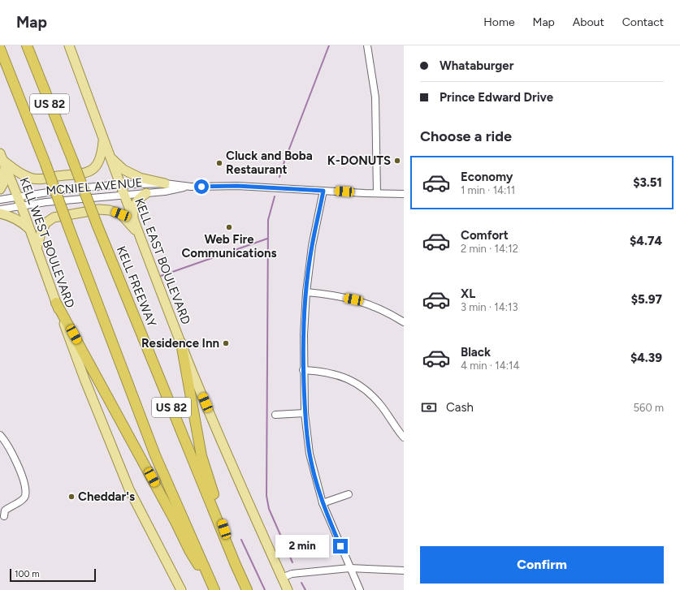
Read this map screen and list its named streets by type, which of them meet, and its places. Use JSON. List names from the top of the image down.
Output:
{
  "streets": {
    "highway": ["US 82", "KELL FREEWAY"],
    "main road": ["KELL WEST BOULEVARD", "KELL EAST BOULEVARD"],
    "street": ["MCNIEL AVENUE"]
  },
  "crossings": [
    ["MCNIEL AVENUE", "KELL WEST BOULEVARD"],
    ["MCNIEL AVENUE", "KELL EAST BOULEVARD"]
  ],
  "places": [
    "K-DONUTS",
    "Cluck and Boba Restaurant",
    "Web Fire Communications",
    "Residence Inn",
    "Cheddar's"
  ],
  "scale_bar": "100 m",
  "page": {
    "header": "Map",
    "nav": [
      "Home",
      "Map",
      "About",
      "Contact"
    ],
    "banner": ["Whataburger", "Prince Edward Drive"],
    "heading": "Choose a ride",
    "list": [
      {
        "name": "Economy",
        "note": "1 min · 14:11",
        "value": "$3.51"
      },
      {
        "name": "Comfort",
        "note": "2 min · 14:12",
        "value": "$4.74"
      },
      {
        "name": "XL",
        "note": "3 min · 14:13",
        "value": "$5.97"
      },
      {
        "name": "Black",
        "note": "4 min · 14:14",
        "value": "$4.39"
      }
    ],
    "pay": ["Cash", "560 m"],
    "bubble": "2 min",
    "buttons": "Confirm",
    "scale": "100 m"
  }
}
